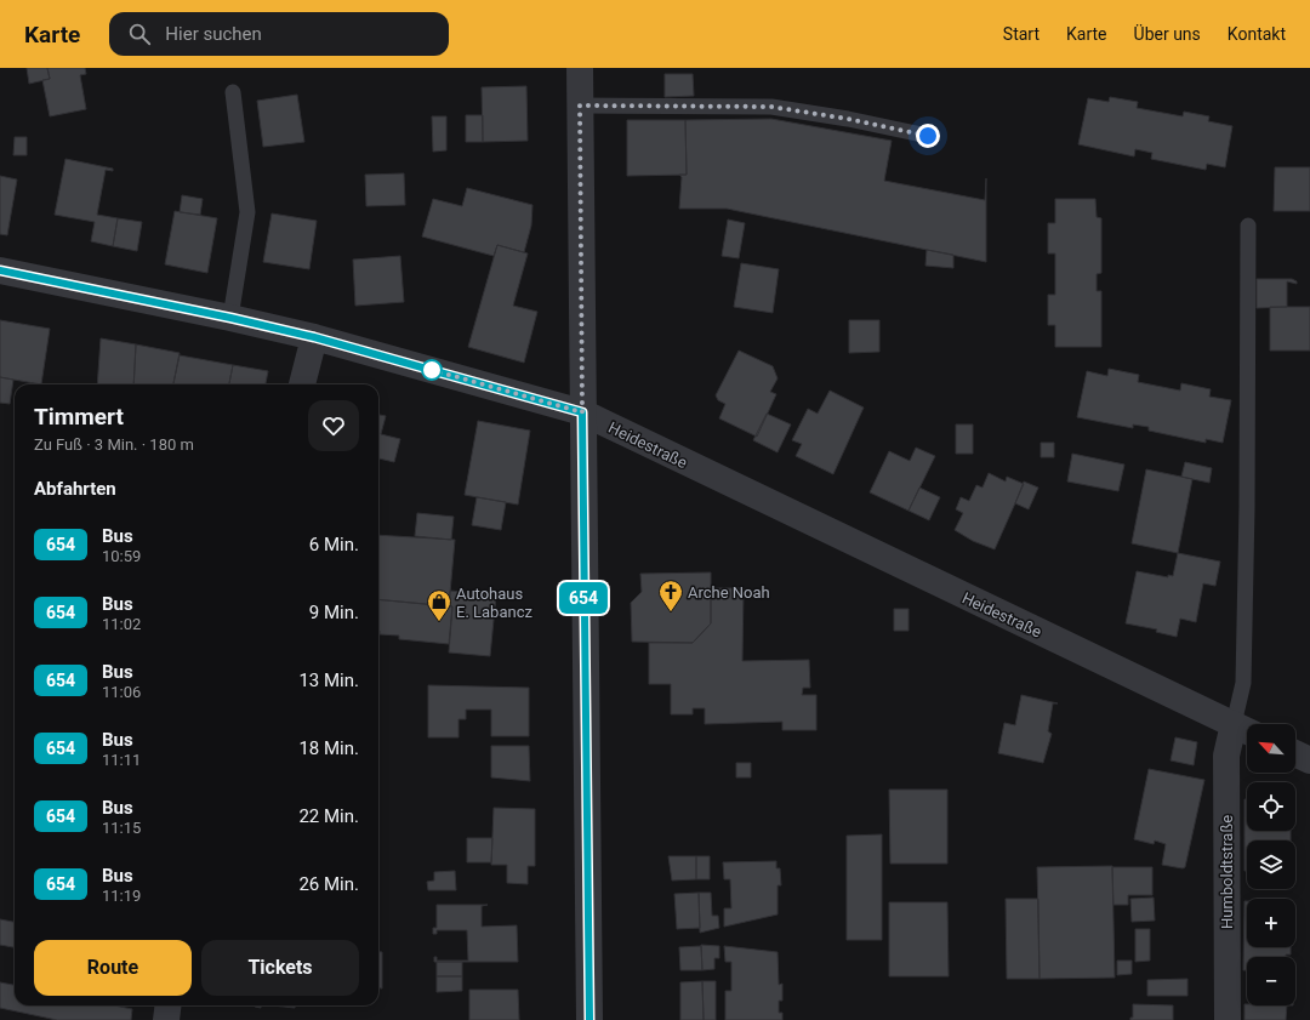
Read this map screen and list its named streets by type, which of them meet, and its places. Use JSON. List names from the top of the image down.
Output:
{
  "streets": {
    "street": ["Heidestraße", "Humboldtstraße"]
  },
  "crossings": [
    ["Heidestraße", "Humboldtstraße"]
  ],
  "places": {
    "church": ["Arche Noah"],
    "shop": ["Autohaus E. Labancz"]
  },
  "lines": ["bus line 654"],
  "north": "top left",
  "page": {
    "header": "Karte",
    "search": "Hier suchen",
    "nav": [
      "Start",
      "Karte",
      "Über uns",
      "Kontakt"
    ],
    "on_map": "654",
    "heading": [
      ["Timmert", "Zu Fuß · 3 Min. · 180 m"],
      "Abfahrten"
    ],
    "list": [
      {
        "mark": "654",
        "name": "Bus",
        "note": "10:59",
        "value": "6 Min."
      },
      {
        "mark": "654",
        "name": "Bus",
        "note": "11:02",
        "value": "9 Min."
      },
      {
        "mark": "654",
        "name": "Bus",
        "note": "11:06",
        "value": "13 Min."
      },
      {
        "mark": "654",
        "name": "Bus",
        "note": "11:11",
        "value": "18 Min."
      },
      {
        "mark": "654",
        "name": "Bus",
        "note": "11:15",
        "value": "22 Min."
      },
      {
        "mark": "654",
        "name": "Bus",
        "note": "11:19",
        "value": "26 Min."
      }
    ],
    "map_buttons": ["+", "−"],
    "buttons": ["Route", "Tickets"]
  }
}
